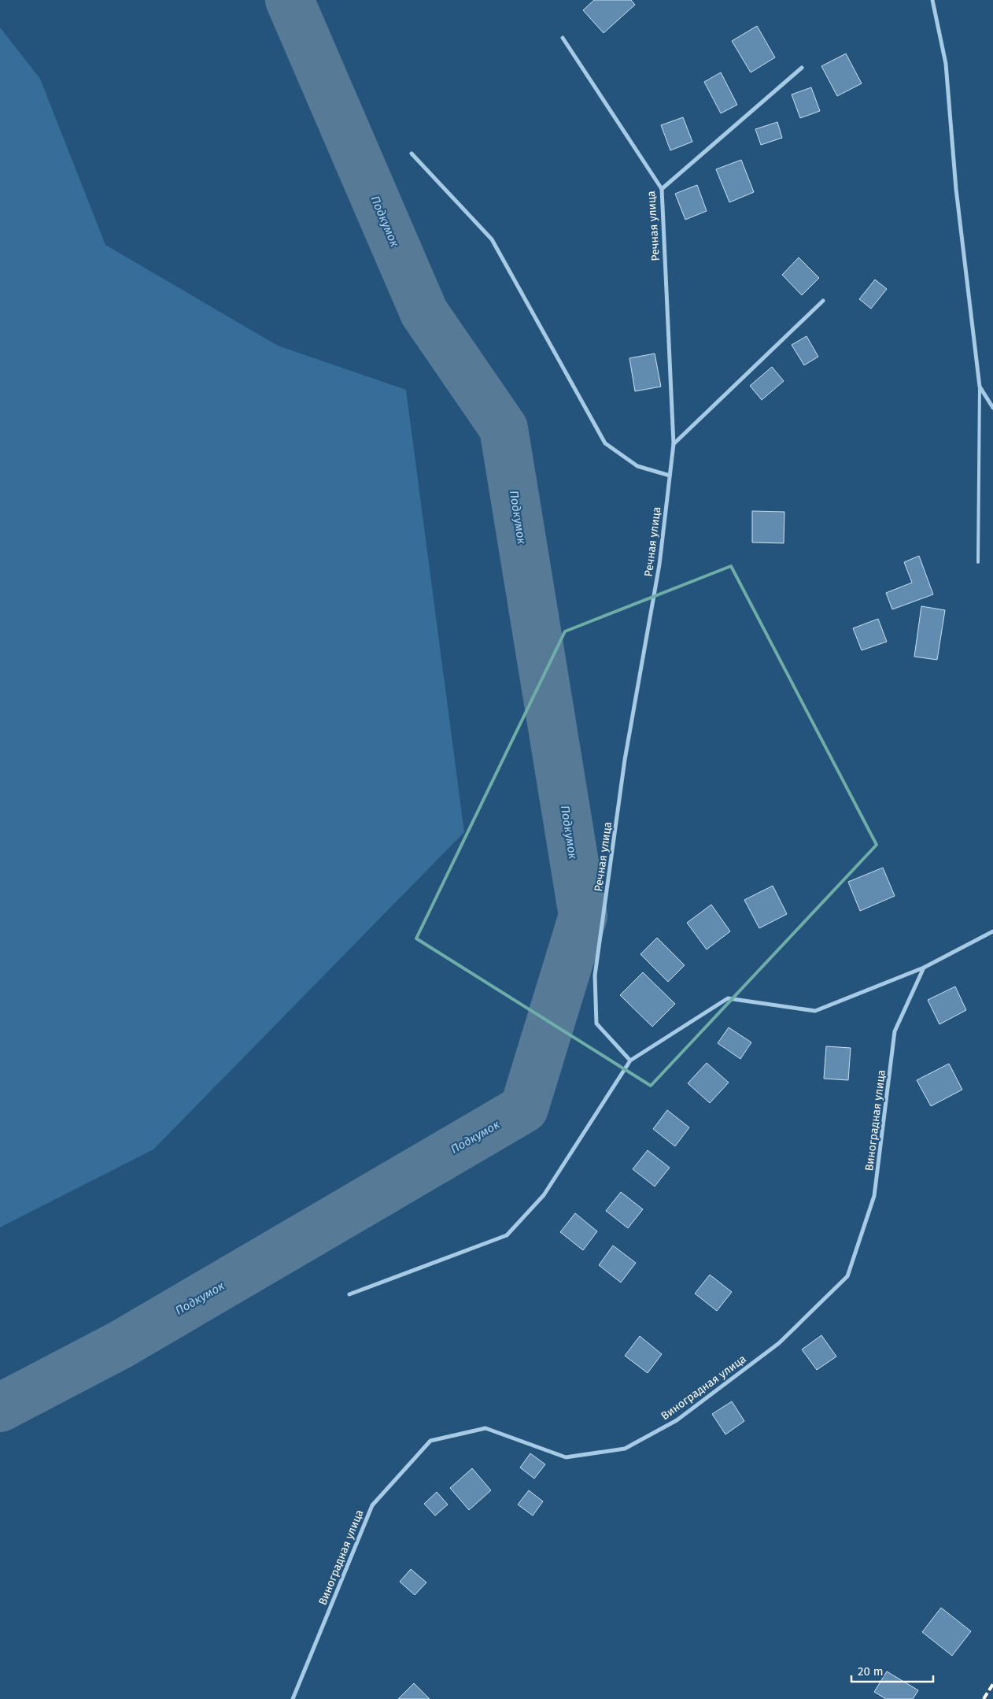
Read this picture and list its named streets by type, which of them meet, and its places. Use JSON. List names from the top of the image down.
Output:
{
  "streets": {
    "street": ["Речная улица", "Виноградная улица"]
  },
  "water": ["Подкумок"],
  "scale_bar": "20 m"
}
